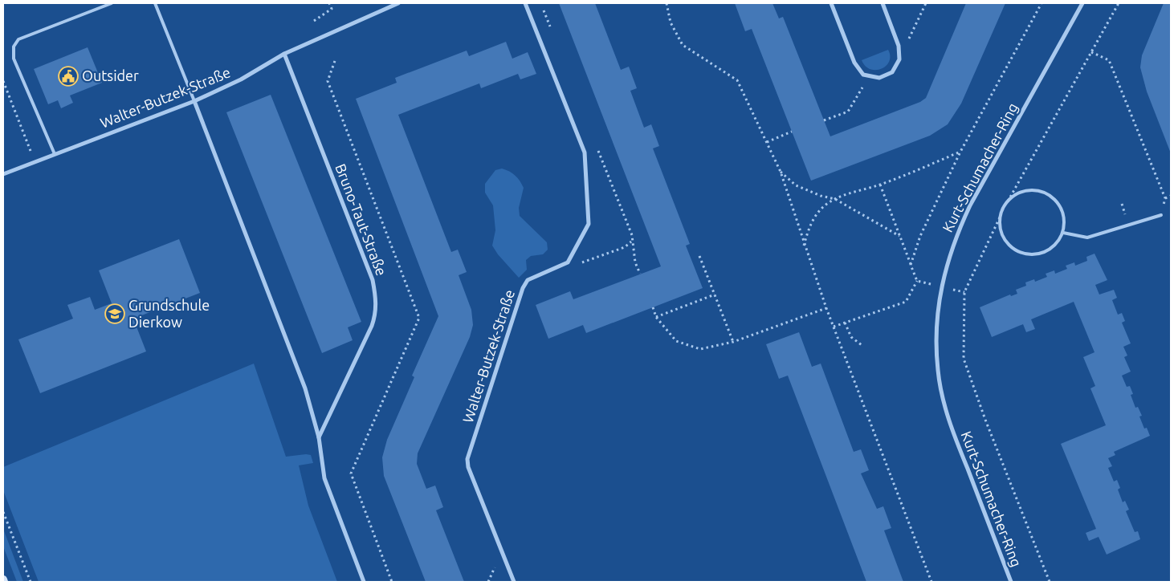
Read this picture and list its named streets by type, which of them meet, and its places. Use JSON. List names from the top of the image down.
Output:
{
  "streets": {
    "street": ["Walter-Butzek-Straße", "Kurt-Schumacher-Ring", "Bruno-Taut-Straße"]
  },
  "crossings": [
    ["Walter-Butzek-Straße", "Bruno-Taut-Straße"]
  ],
  "places": {
    "public building": ["Outsider"],
    "school or university": ["Grundschule Dierkow"]
  }
}
